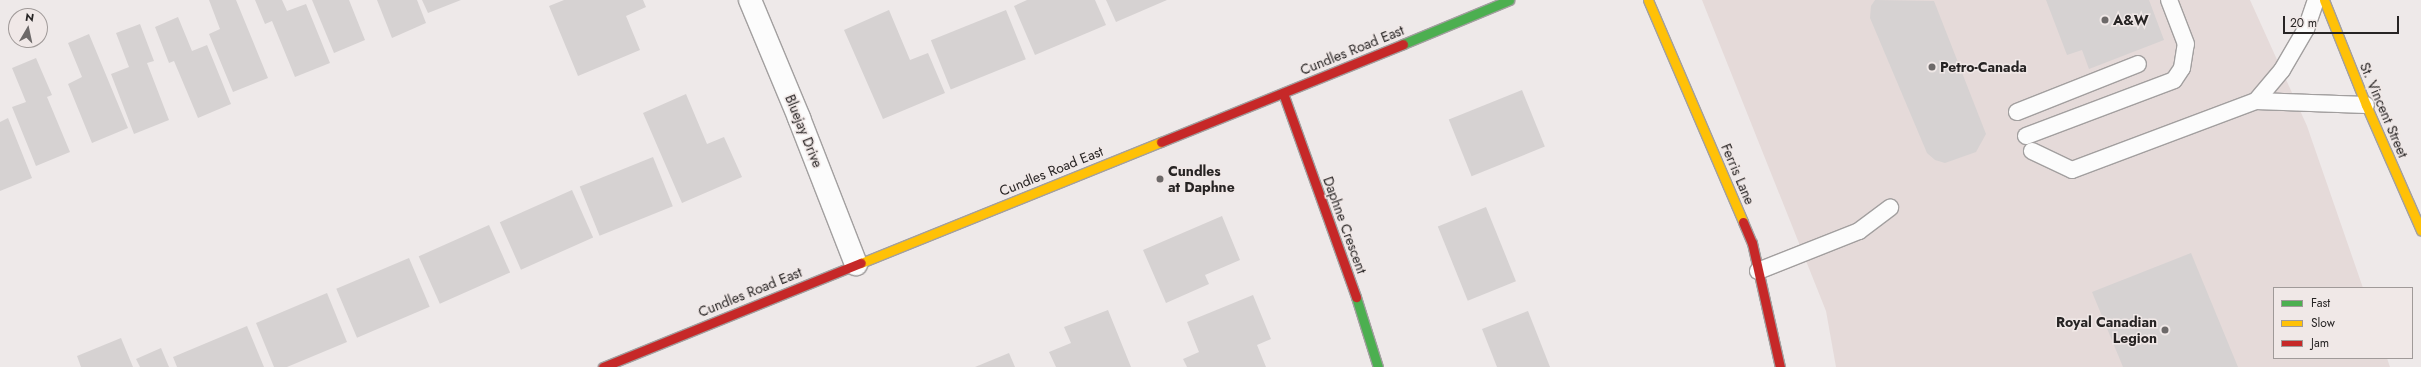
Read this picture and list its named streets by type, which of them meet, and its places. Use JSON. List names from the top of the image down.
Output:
{
  "streets": {
    "main road": [
      "Cundles Road East",
      "St. Vincent Street",
      "Ferris Lane",
      "Daphne Crescent"
    ],
    "street": ["Bluejay Drive"]
  },
  "crossings": [
    ["Cundles Road East", "Bluejay Drive"],
    ["Cundles Road East", "Daphne Crescent"]
  ],
  "places": [
    "A&W",
    "Petro-Canada",
    "Cundles at Daphne",
    "Royal Canadian Legion"
  ],
  "legend": ["Fast", "Slow", "Jam"],
  "scale_bar": "20 m",
  "north": "top"
}
